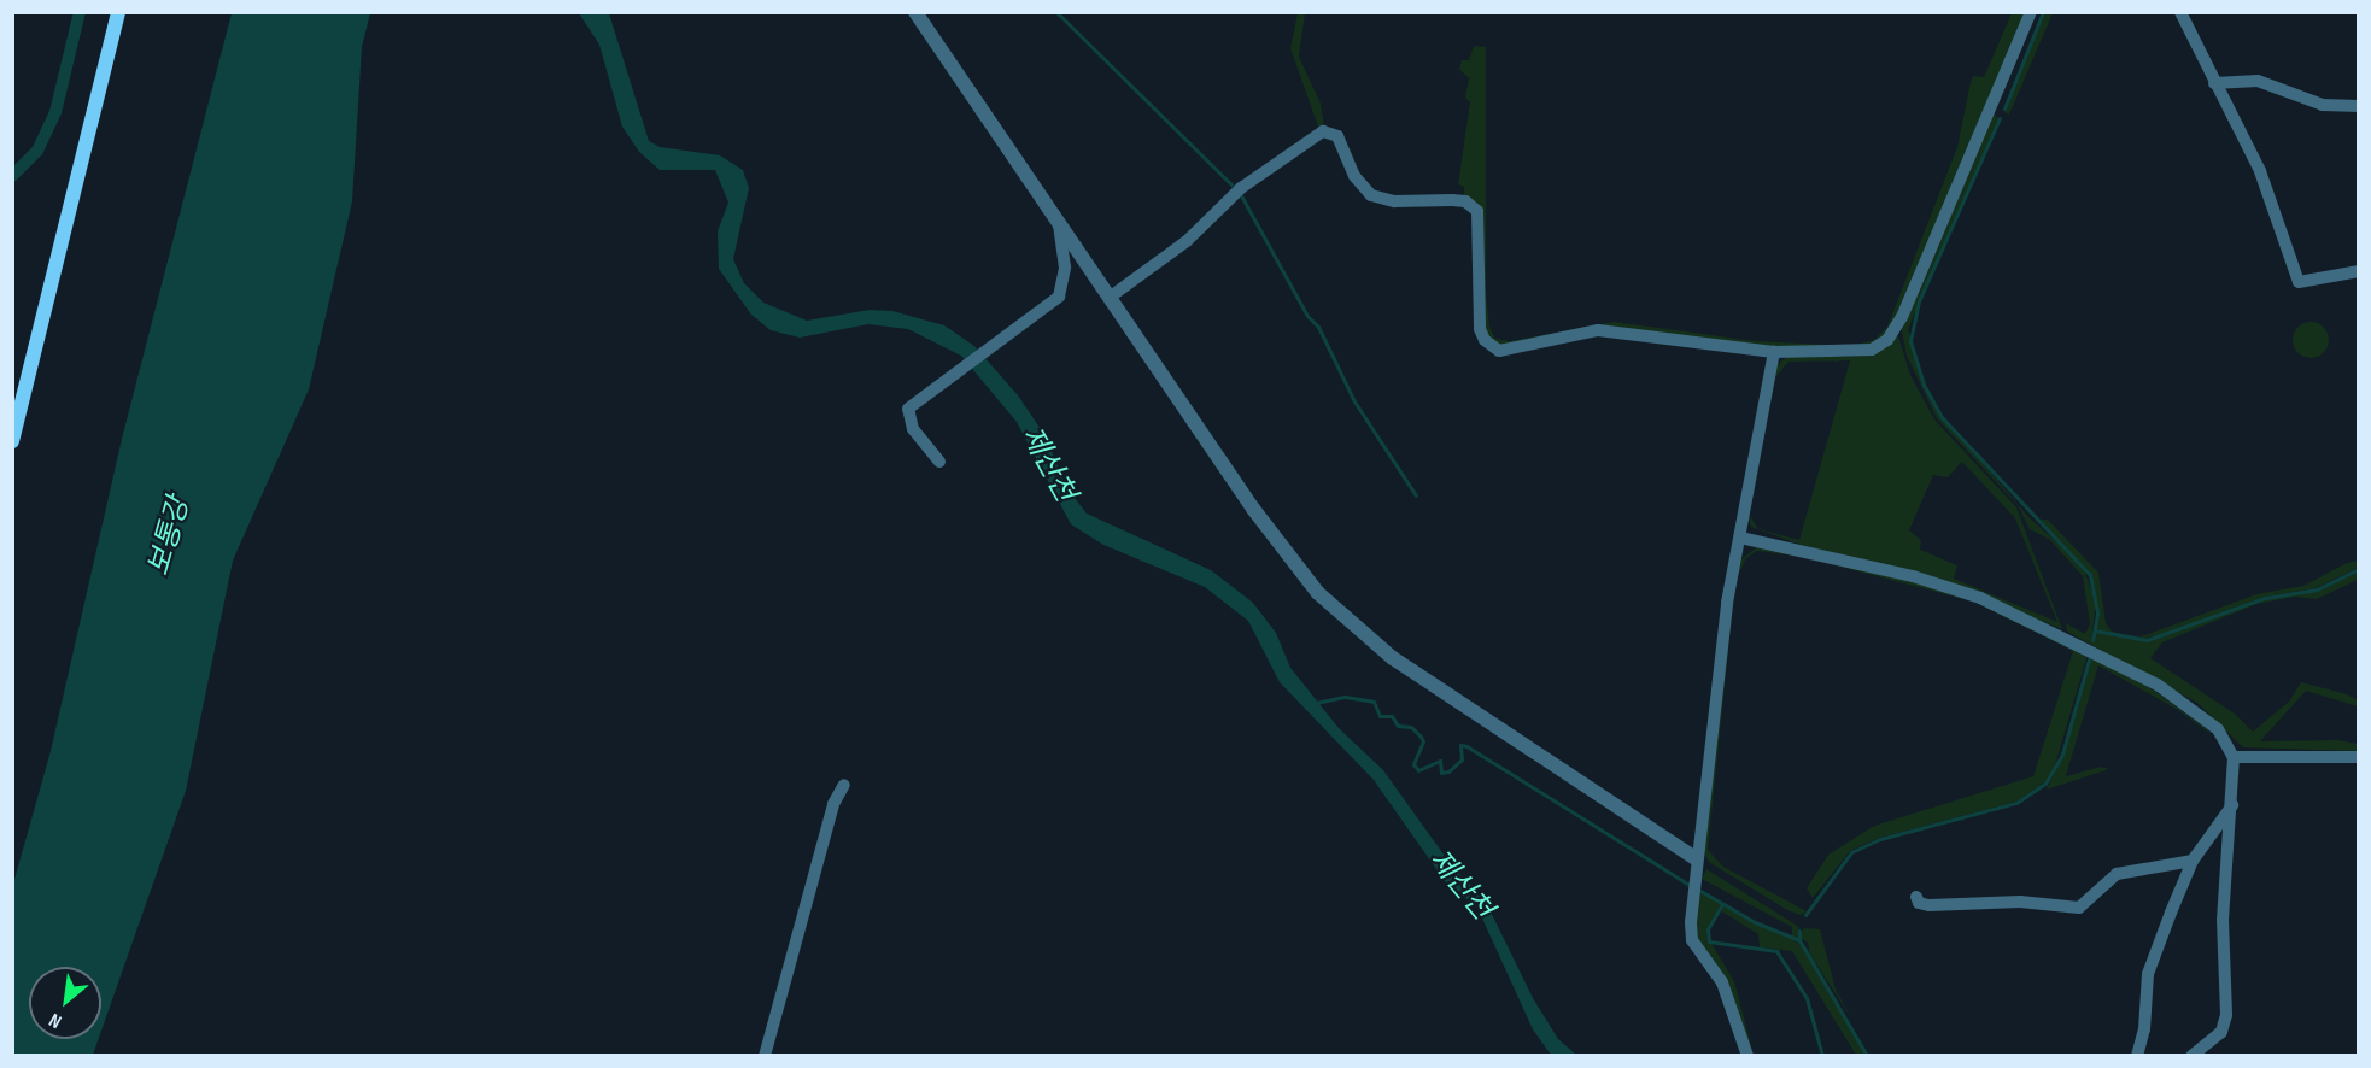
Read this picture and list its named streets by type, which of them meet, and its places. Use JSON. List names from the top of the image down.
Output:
{
  "water": ["제산천", "보통강"],
  "north": "bottom left"
}
